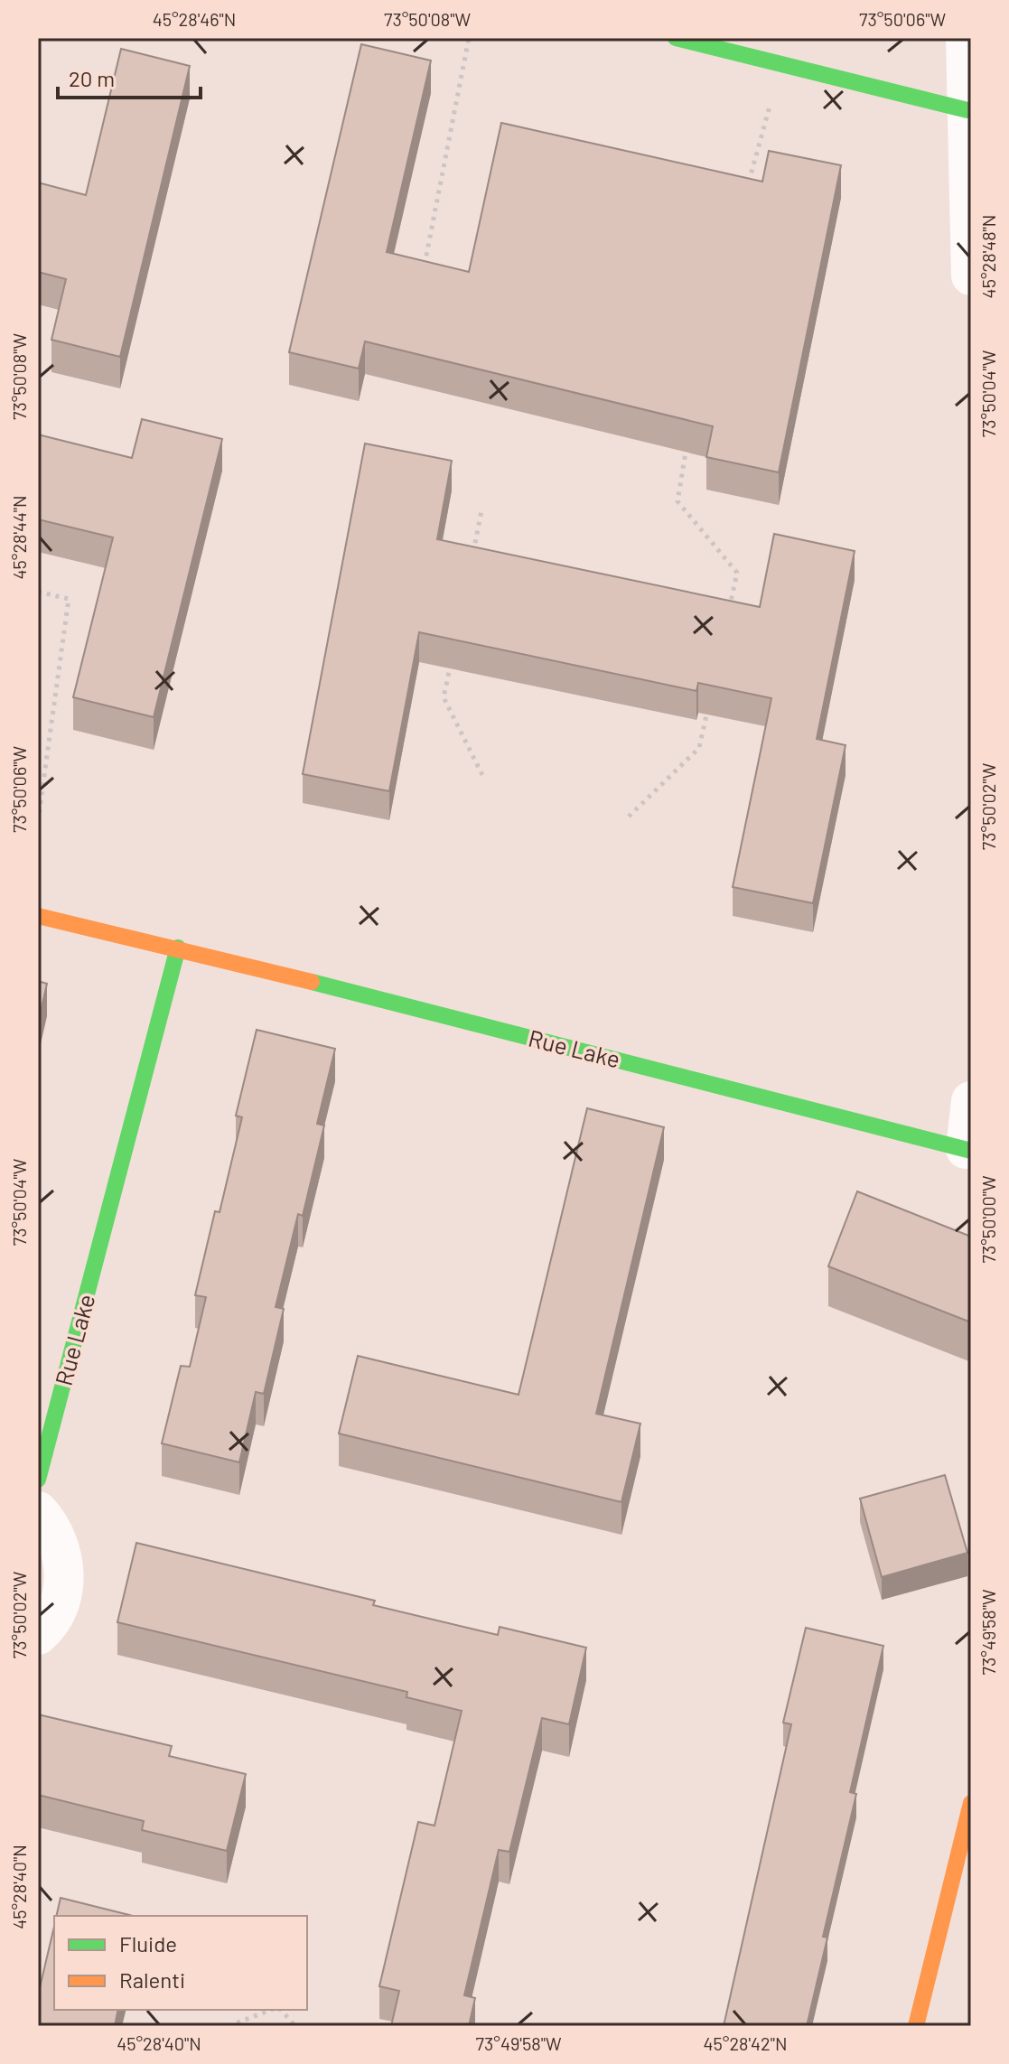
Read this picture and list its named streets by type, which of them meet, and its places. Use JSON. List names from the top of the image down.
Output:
{
  "streets": {
    "street": ["Rue Lake"]
  },
  "legend": ["Fluide", "Ralenti"],
  "scale_bar": "20 m",
  "coordinates": [
    "45°28'46\"N",
    "73°50'08\"W",
    "73°50'06\"W",
    "45°28'48\"N",
    "73°50'04\"W",
    "45°28'44\"N",
    "73°50'02\"W",
    "73°50'00\"W",
    "73°49'58\"W",
    "45°28'40\"N",
    "45°28'42\"N"
  ]
}
